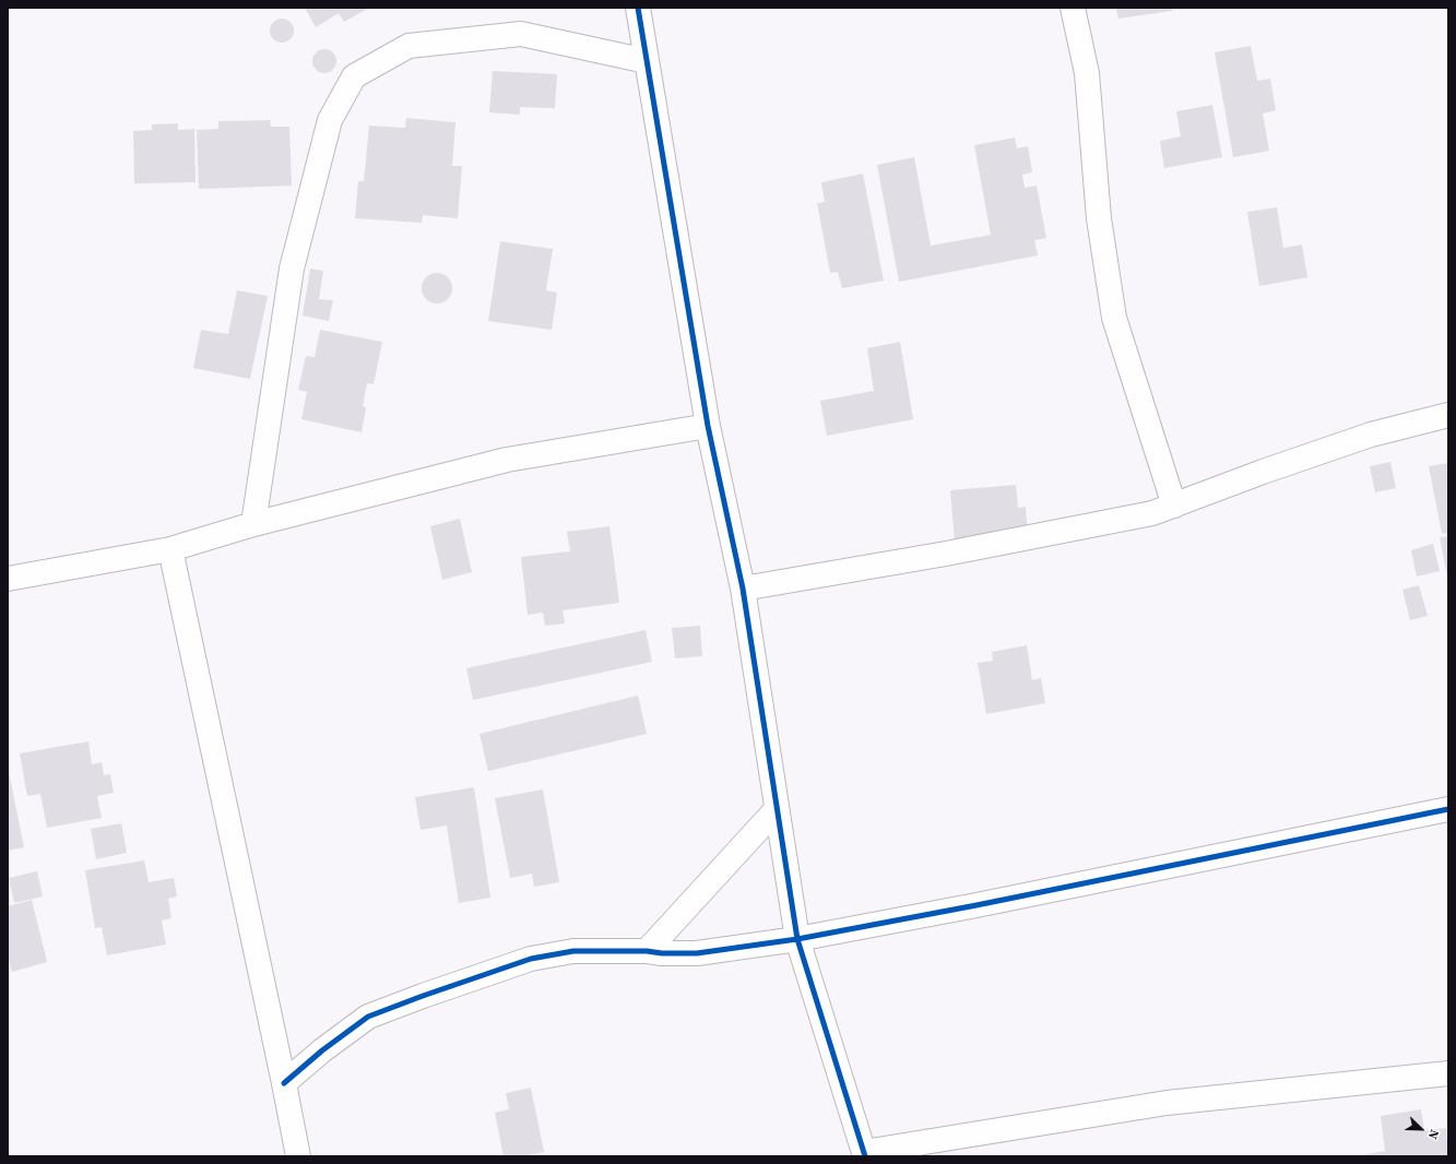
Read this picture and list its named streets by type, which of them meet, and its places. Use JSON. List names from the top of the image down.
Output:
{
  "north": "bottom right"
}
